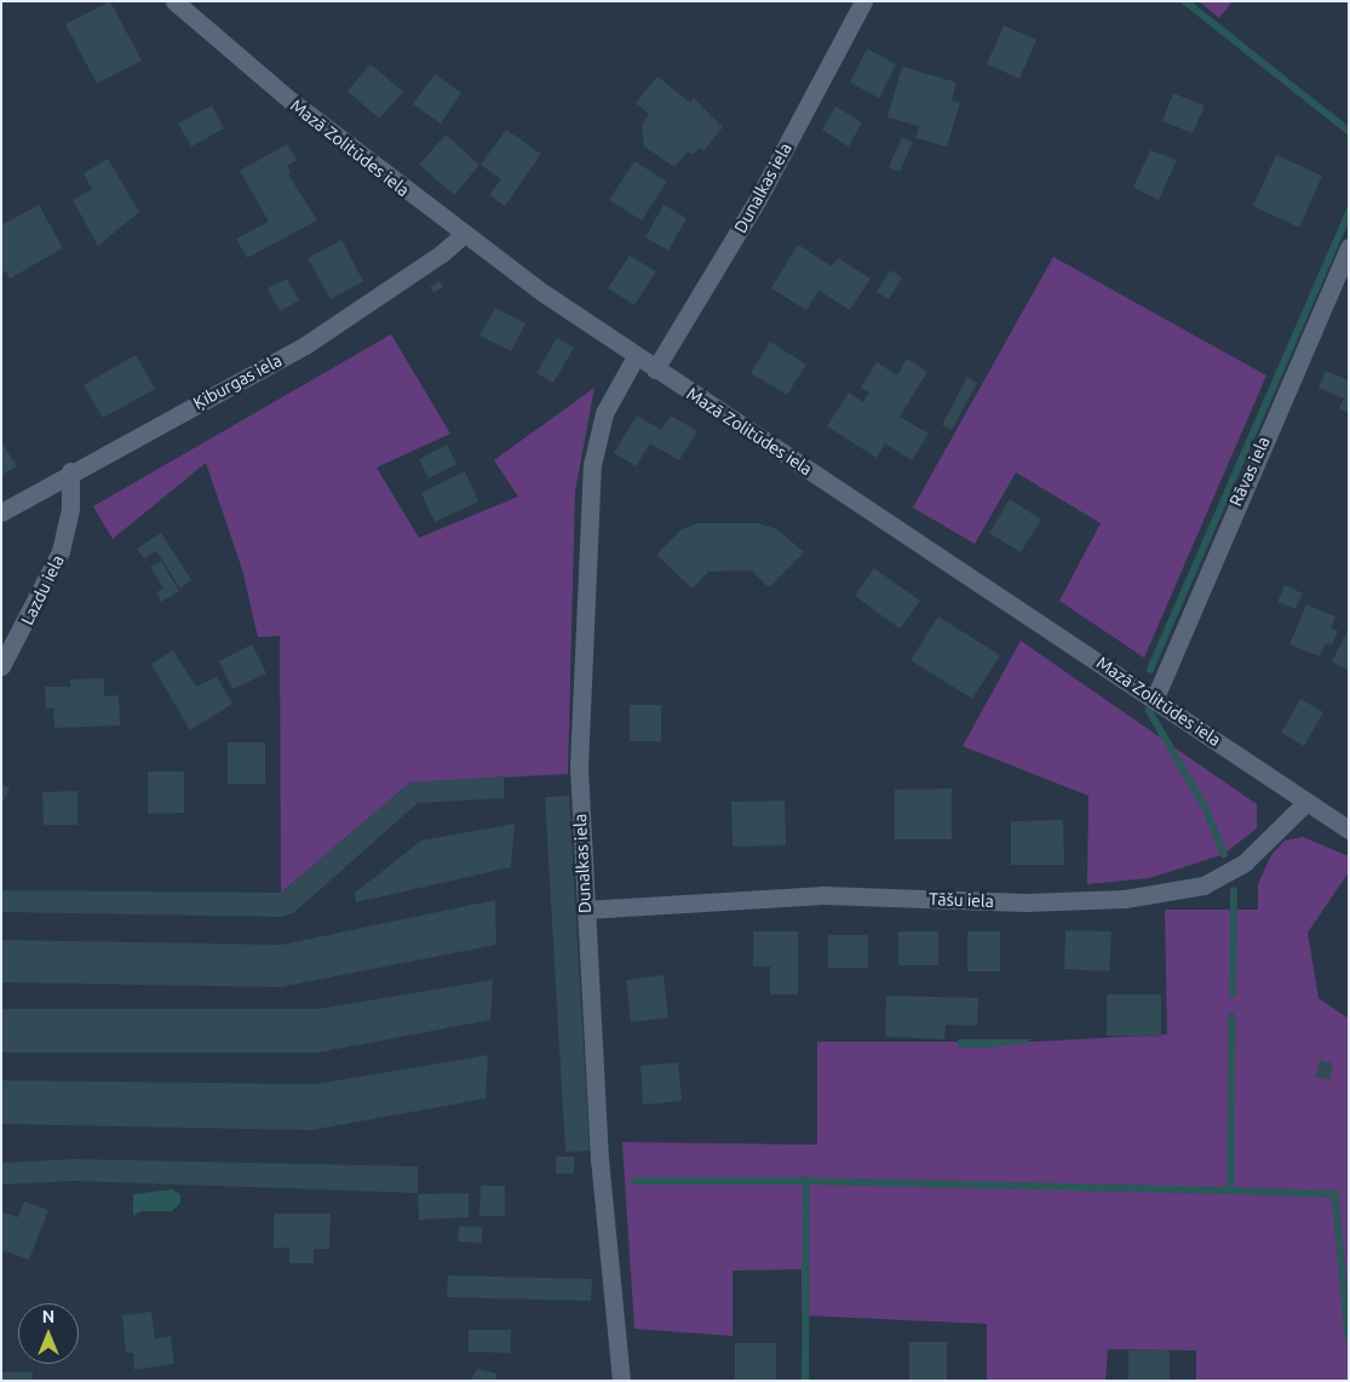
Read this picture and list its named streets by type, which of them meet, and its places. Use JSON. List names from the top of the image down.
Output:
{
  "streets": {
    "street": [
      "Mazā Zolitūdes iela",
      "Dunalkas iela",
      "Ķiburgas iela",
      "Rāvas iela",
      "Lazdu iela",
      "Tāšu iela"
    ]
  },
  "crossings": [
    ["Mazā Zolitūdes iela", "Dunalkas iela"],
    ["Mazā Zolitūdes iela", "Ķiburgas iela"],
    ["Mazā Zolitūdes iela", "Rāvas iela"],
    ["Mazā Zolitūdes iela", "Tāšu iela"],
    ["Dunalkas iela", "Tāšu iela"],
    ["Ķiburgas iela", "Lazdu iela"]
  ],
  "north": "top"
}
